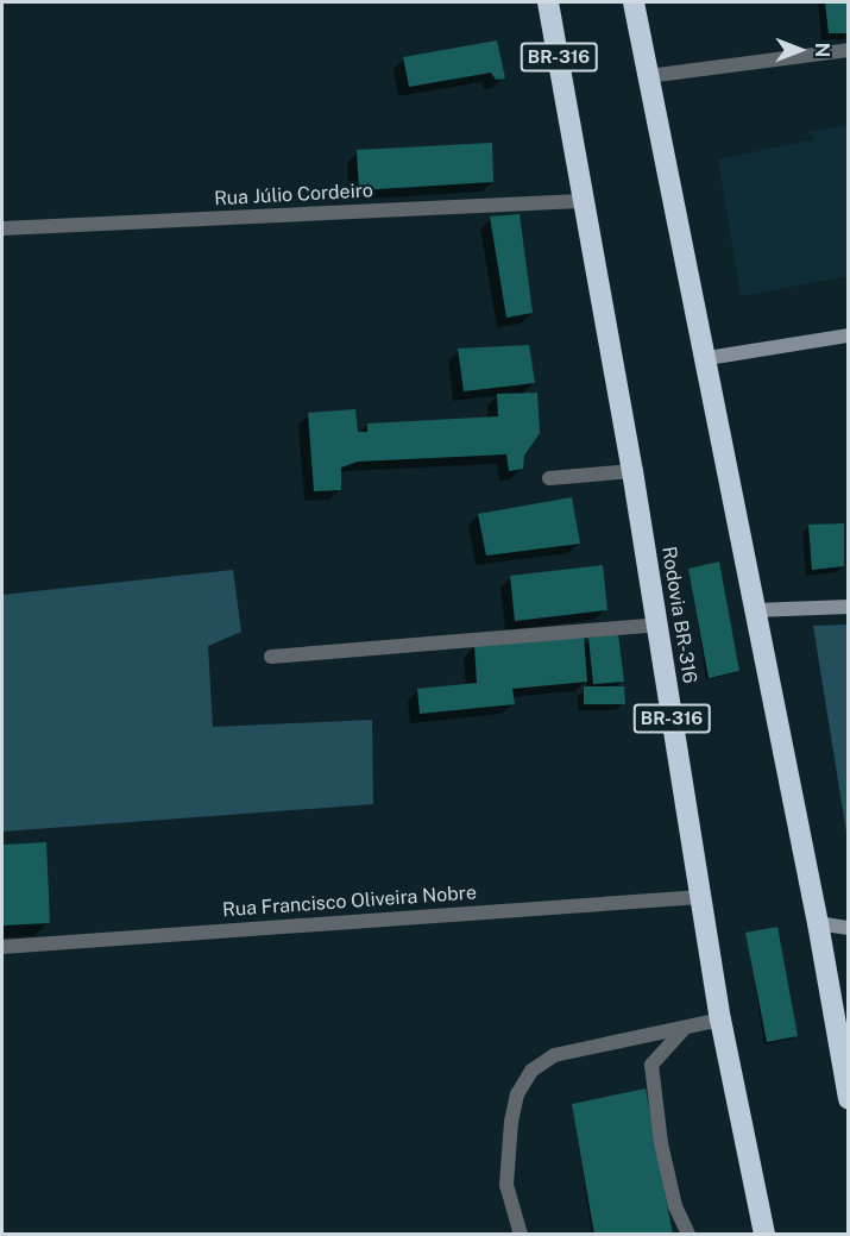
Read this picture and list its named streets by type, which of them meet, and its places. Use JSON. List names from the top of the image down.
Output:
{
  "streets": {
    "highway": ["BR-316", "Rodovia BR-316"],
    "street": ["Rua Júlio Cordeiro", "Rua Francisco Oliveira Nobre"]
  },
  "crossings": [
    ["Rua Júlio Cordeiro", "Rodovia BR-316"],
    ["Rodovia BR-316", "Rua Francisco Oliveira Nobre"]
  ],
  "north": "right"
}
